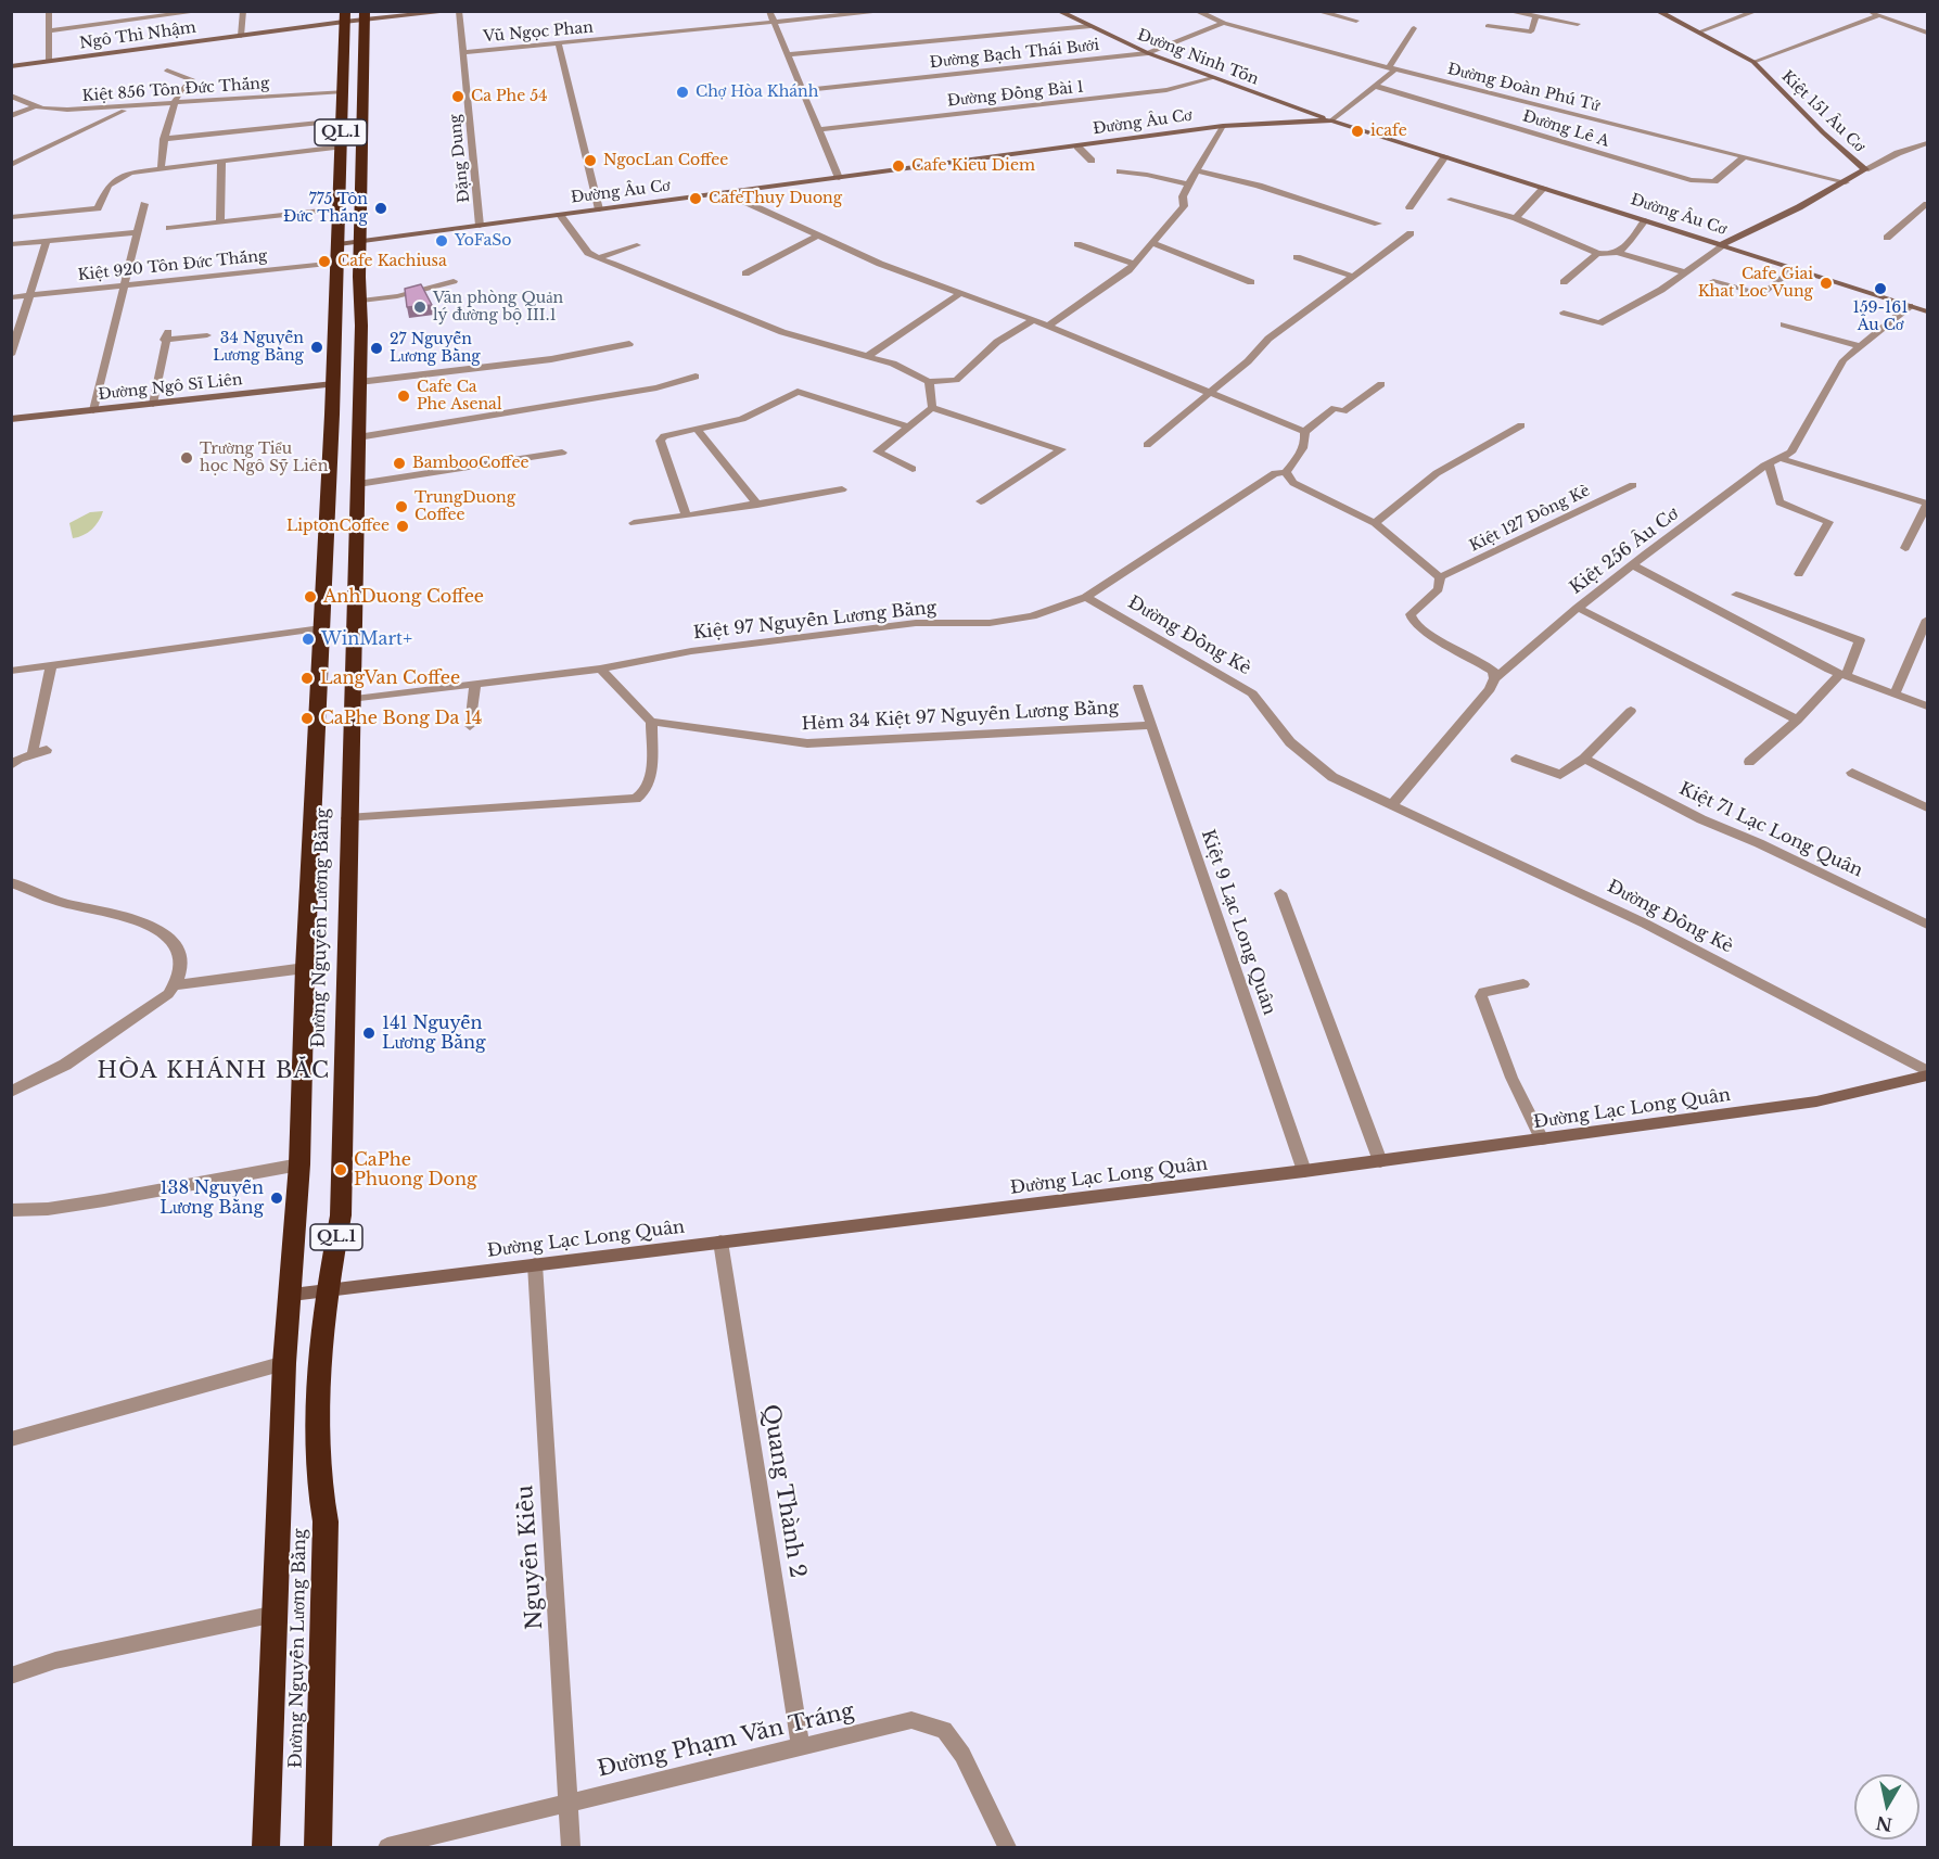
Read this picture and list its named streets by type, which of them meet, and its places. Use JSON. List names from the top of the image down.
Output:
{
  "streets": {
    "highway": ["QL.1", "Đường Nguyễn Lương Bằng"],
    "street": [
      "Vũ Ngọc Phan",
      "Ngô Thì Nhậm",
      "Đường Bạch Thái Bưởi",
      "Đường Ninh Tốn",
      "Đường Đoàn Phú Tứ",
      "Kiệt 856 Tôn Đức Thắng",
      "Đường Đồng Bài 1",
      "Kiệt 151 Âu Cơ",
      "Đường Âu Cơ",
      "Đường Lê A",
      "Đặng Dung",
      "Kiệt 920 Tôn Đức Thắng",
      "Đường Ngô Sĩ Liên",
      "Kiệt 127 Đồng Kè",
      "Kiệt 256 Âu Cơ",
      "Kiệt 97 Nguyễn Lương Bằng",
      "Đường Đồng Kè",
      "Hẻm 34 Kiệt 97 Nguyễn Lương Bằng",
      "Kiệt 71 Lạc Long Quân",
      "Kiệt 9 Lạc Long Quân",
      "Đường Lạc Long Quân",
      "Quang Thành 2",
      "Nguyễn Kiều",
      "Đường Phạm Văn Tráng"
    ]
  },
  "crossings": [
    ["Vũ Ngọc Phan", "Đặng Dung"],
    ["Ngô Thì Nhậm", "QL.1"],
    ["Ngô Thì Nhậm", "Đặng Dung"],
    ["Đường Bạch Thái Bưởi", "Đường Ninh Tốn"],
    ["Đường Bạch Thái Bưởi", "Đường Đoàn Phú Tứ"],
    ["Đường Ninh Tốn", "Đường Đồng Bài 1"],
    ["Đường Ninh Tốn", "Đường Âu Cơ"],
    ["Đường Đoàn Phú Tứ", "Kiệt 151 Âu Cơ"],
    ["Đường Đoàn Phú Tứ", "Đường Lê A"],
    ["Kiệt 856 Tôn Đức Thắng", "QL.1"],
    ["Kiệt 151 Âu Cơ", "Đường Âu Cơ"],
    ["Đường Âu Cơ", "QL.1"],
    ["Đường Âu Cơ", "Đặng Dung"],
    ["Đường Âu Cơ", "Kiệt 256 Âu Cơ"],
    ["Đường Âu Cơ", "Đường Nguyễn Lương Bằng"],
    ["QL.1", "Đường Nguyễn Lương Bằng"],
    ["Kiệt 920 Tôn Đức Thắng", "Đường Nguyễn Lương Bằng"],
    ["Đường Ngô Sĩ Liên", "Đường Nguyễn Lương Bằng"],
    ["Kiệt 97 Nguyễn Lương Bằng", "Đường Đồng Kè"],
    ["Kiệt 97 Nguyễn Lương Bằng", "Đường Nguyễn Lương Bằng"],
    ["Đường Đồng Kè", "Đường Lạc Long Quân"],
    ["Hẻm 34 Kiệt 97 Nguyễn Lương Bằng", "Kiệt 9 Lạc Long Quân"],
    ["Kiệt 9 Lạc Long Quân", "Đường Lạc Long Quân"],
    ["Đường Nguyễn Lương Bằng", "Đường Lạc Long Quân"],
    ["Đường Lạc Long Quân", "Quang Thành 2"],
    ["Đường Lạc Long Quân", "Nguyễn Kiều"],
    ["Quang Thành 2", "Đường Phạm Văn Tráng"],
    ["Nguyễn Kiều", "Đường Phạm Văn Tráng"]
  ],
  "districts": ["HÒA KHÁNH BẮC"],
  "places": [
    "Chợ Hòa Khánh",
    "Ca Phe 54",
    "icafe",
    "NgocLan Coffee",
    "Cafe Kieu Diem",
    "CafeThuy Duong",
    "775 Tôn Đức Thắng",
    "YoFaSo",
    "Cafe Kachiusa",
    "Cafe Giai Khat Loc Vung",
    "159-161 Âu Cơ",
    "Văn phòng Quản lý đường bộ III.1",
    "34 Nguyễn Lương Bằng",
    "27 Nguyễn Lương Bằng",
    "Cafe Ca Phe Asenal",
    "Trường Tiểu học Ngô Sỹ Liên",
    "BambooCoffee",
    "TrungDuong Coffee",
    "LiptonCoffee",
    "AnhDuong Coffee",
    "WinMart+",
    "LangVan Coffee",
    "CaPhe Bong Da 14",
    "141 Nguyễn Lương Bằng",
    "CaPhe Phuong Dong",
    "138 Nguyễn Lương Bằng"
  ],
  "north": "bottom"
}
